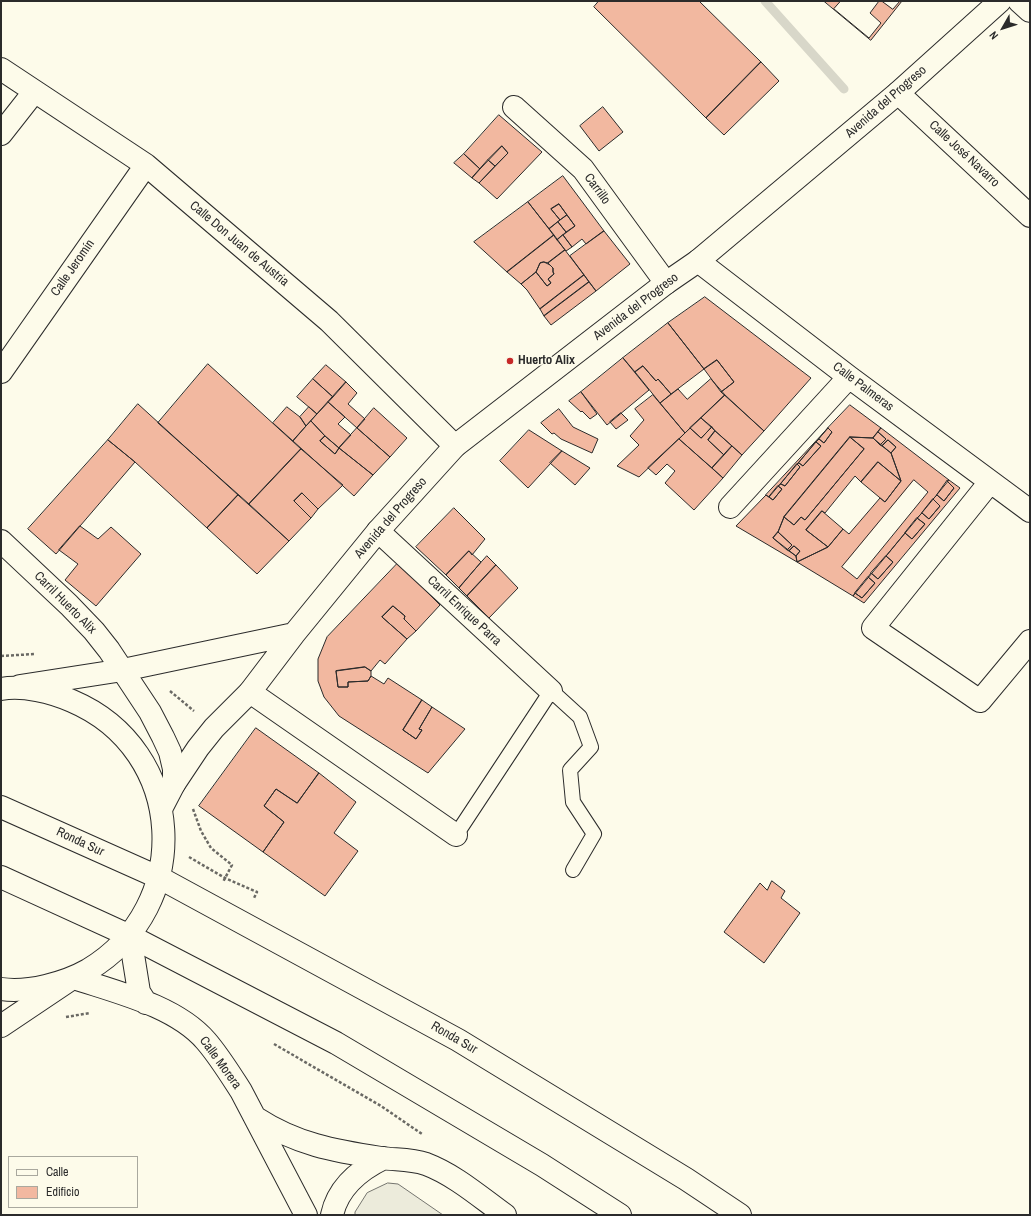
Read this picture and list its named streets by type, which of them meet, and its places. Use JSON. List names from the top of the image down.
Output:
{
  "streets": {
    "street": [
      "Avenida del Progreso",
      "Calle José Navarro",
      "Carrillo",
      "Calle Don Juan de Austria",
      "Calle Jeromín",
      "Calle Palmeras",
      "Carril Huerto Alix",
      "Carril Enrique Parra",
      "Ronda Sur",
      "Calle Morera"
    ]
  },
  "crossings": [
    ["Avenida del Progreso", "Calle José Navarro"],
    ["Avenida del Progreso", "Carrillo"],
    ["Avenida del Progreso", "Calle Don Juan de Austria"],
    ["Avenida del Progreso", "Calle Palmeras"],
    ["Avenida del Progreso", "Carril Huerto Alix"],
    ["Avenida del Progreso", "Carril Enrique Parra"],
    ["Calle Don Juan de Austria", "Calle Jeromín"]
  ],
  "places": ["Huerto Alix"],
  "legend": ["Calle", "Edificio"],
  "north": "bottom left"
}
